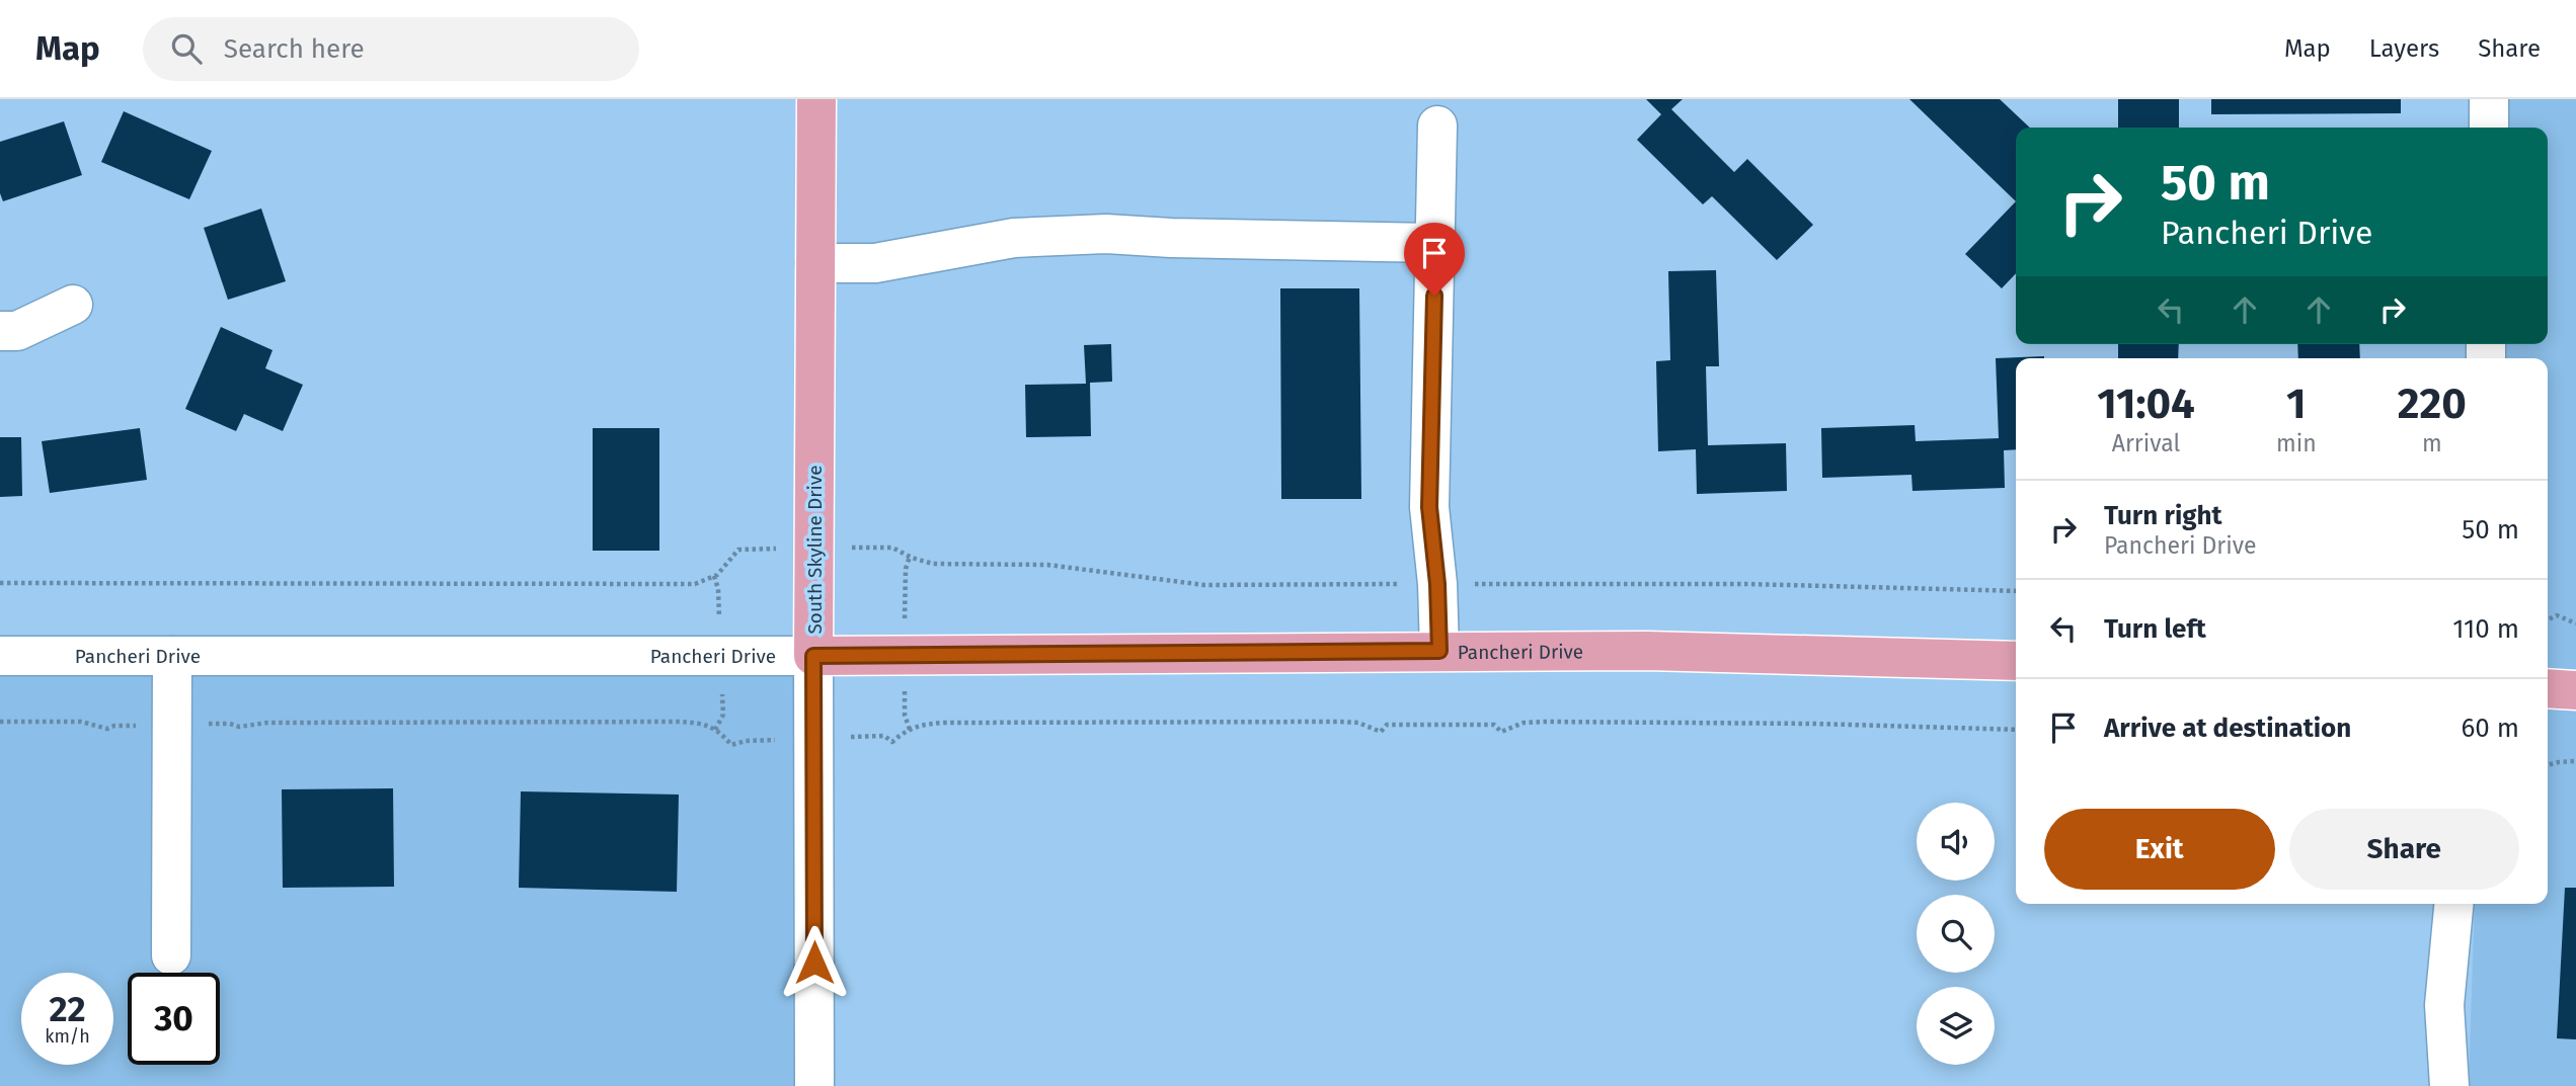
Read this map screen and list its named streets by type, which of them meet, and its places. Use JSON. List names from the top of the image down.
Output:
{
  "streets": {
    "main road": ["South Skyline Drive", "Pancheri Drive"]
  },
  "crossings": [
    ["South Skyline Drive", "Pancheri Drive"]
  ],
  "page": {
    "header": "Map",
    "search": "Search here",
    "nav": ["Map", "Layers", "Share"],
    "turn": ["50 m", "Pancheri Drive"],
    "eta": [
      "11:04",
      "Arrival",
      "1",
      "min",
      "220",
      "m"
    ],
    "list": [
      {
        "name": "Turn right",
        "note": "Pancheri Drive",
        "value": "50 m"
      },
      {
        "name": "Turn left",
        "value": "110 m"
      },
      {
        "name": "Arrive at destination",
        "value": "60 m"
      }
    ],
    "buttons": ["Exit", "Share"],
    "speed": "22 km/h",
    "limit": "30"
  }
}
